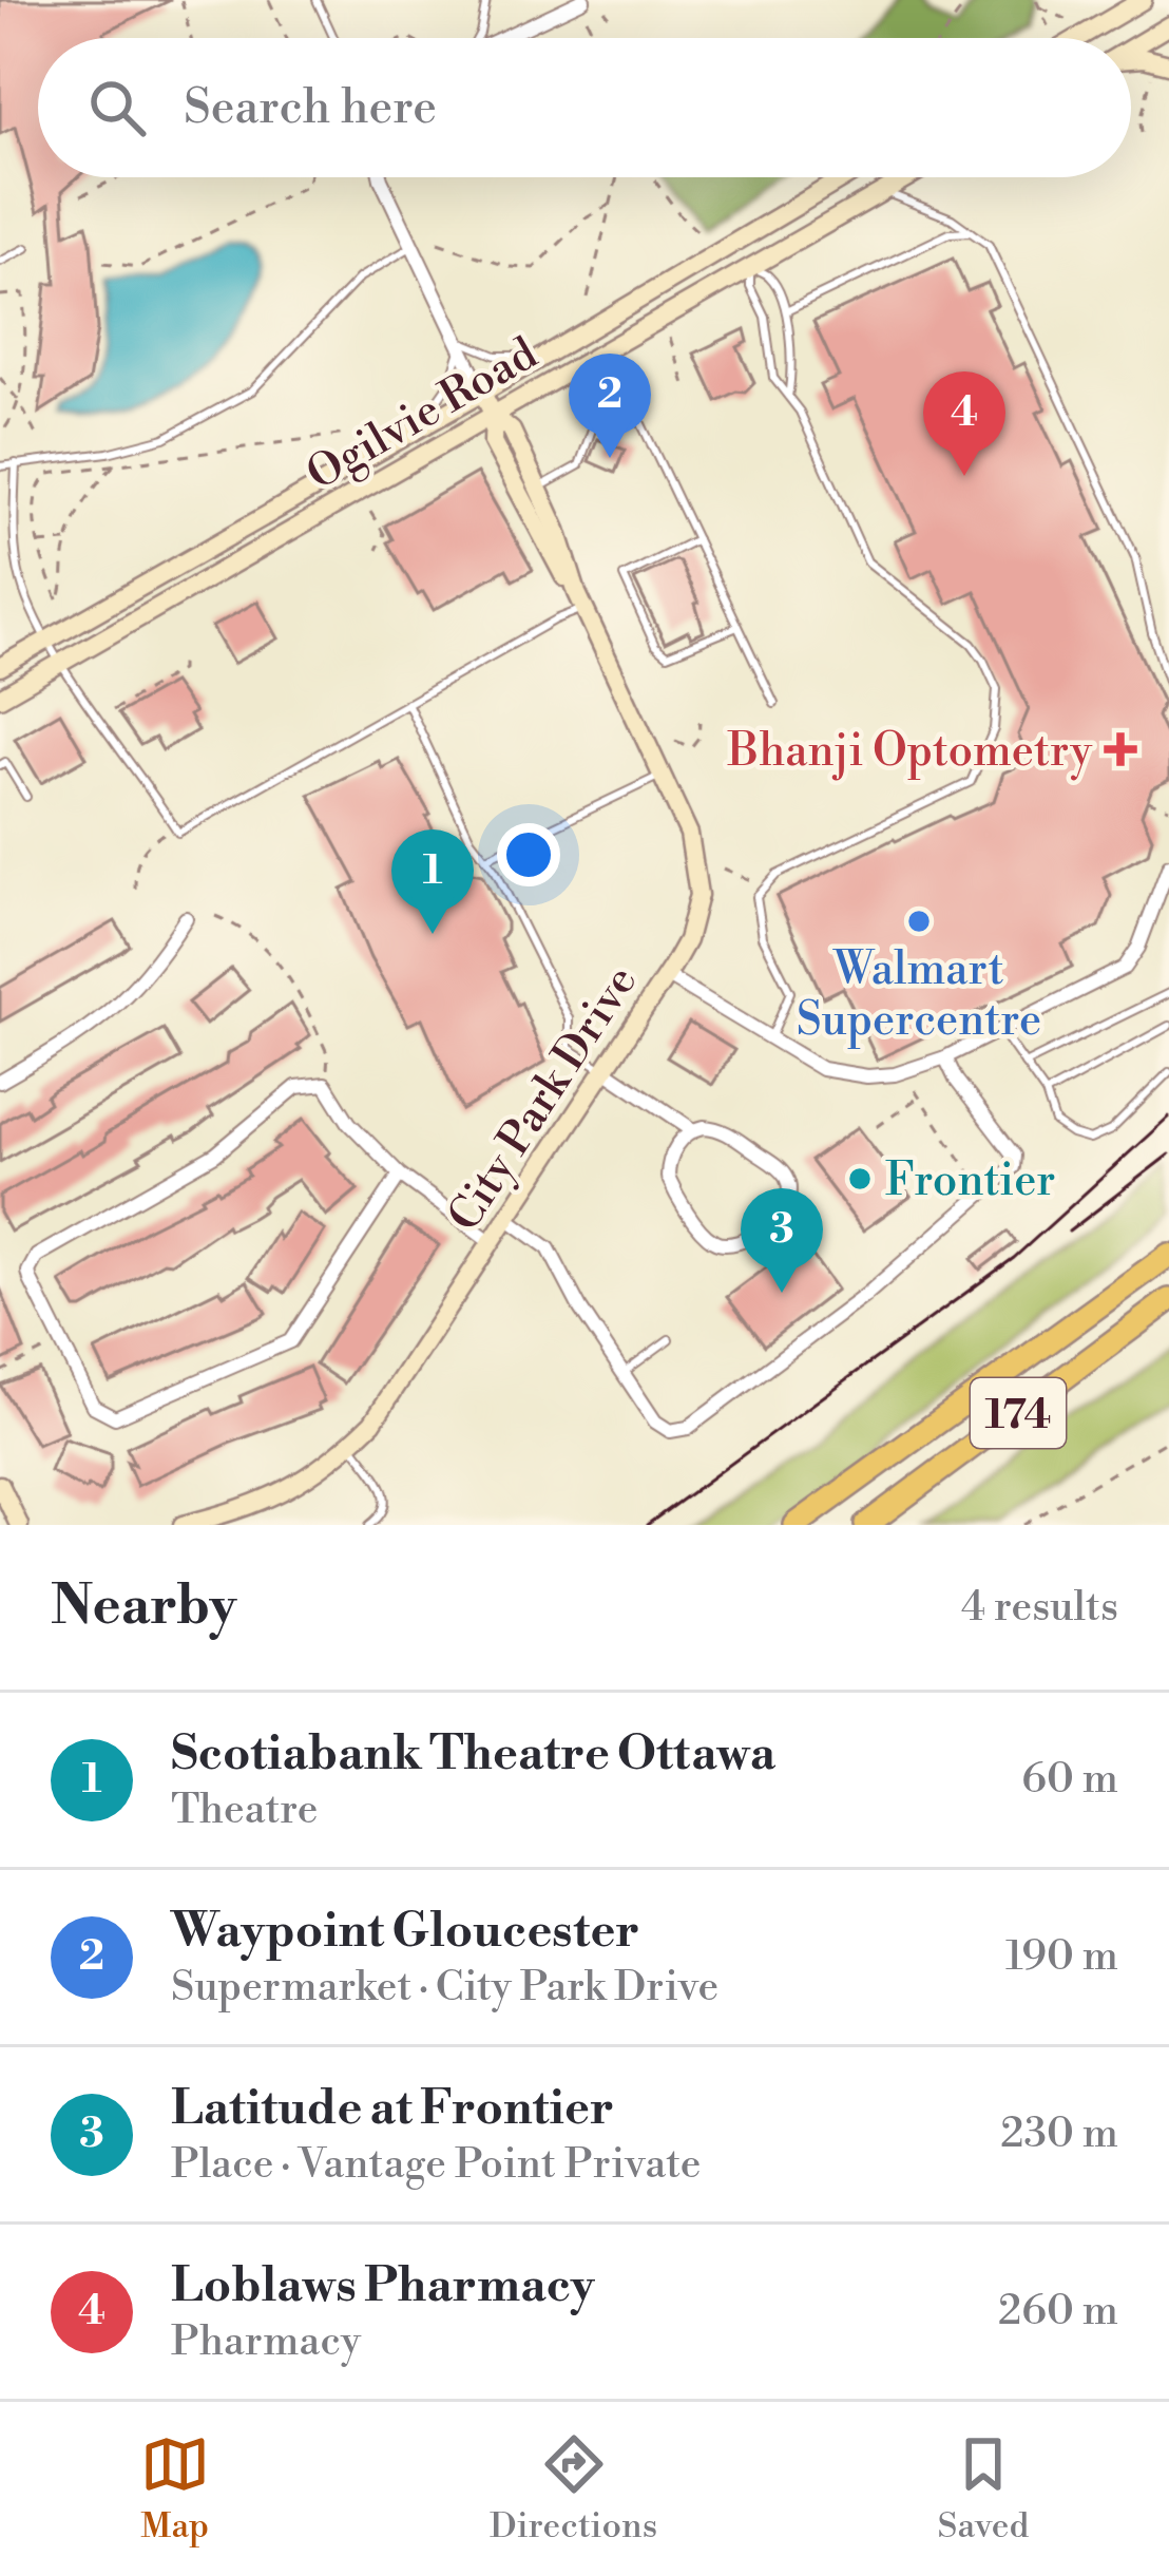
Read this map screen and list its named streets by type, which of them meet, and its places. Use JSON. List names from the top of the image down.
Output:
{
  "streets": {
    "highway": ["174"],
    "main road": ["Ogilvie Road", "City Park Drive"]
  },
  "crossings": [
    ["Ogilvie Road", "City Park Drive"]
  ],
  "places": {
    "health": ["Bhanji Optometry"],
    "other": ["Walmart Supercentre", "Frontier"]
  },
  "page": {
    "search": "Search here",
    "pins": [
      "2",
      "4",
      "1",
      "3"
    ],
    "heading": ["Nearby", "4 results"],
    "list": [
      {
        "mark": "1",
        "name": "Scotiabank Theatre Ottawa",
        "note": "Theatre",
        "value": "60 m"
      },
      {
        "mark": "2",
        "name": "Waypoint Gloucester",
        "note": "Supermarket · City Park Drive",
        "value": "190 m"
      },
      {
        "mark": "3",
        "name": "Latitude at Frontier",
        "note": "Place · Vantage Point Private",
        "value": "230 m"
      },
      {
        "mark": "4",
        "name": "Loblaws Pharmacy",
        "note": "Pharmacy",
        "value": "260 m"
      }
    ],
    "nav": ["Map", "Directions", "Saved"]
  }
}
